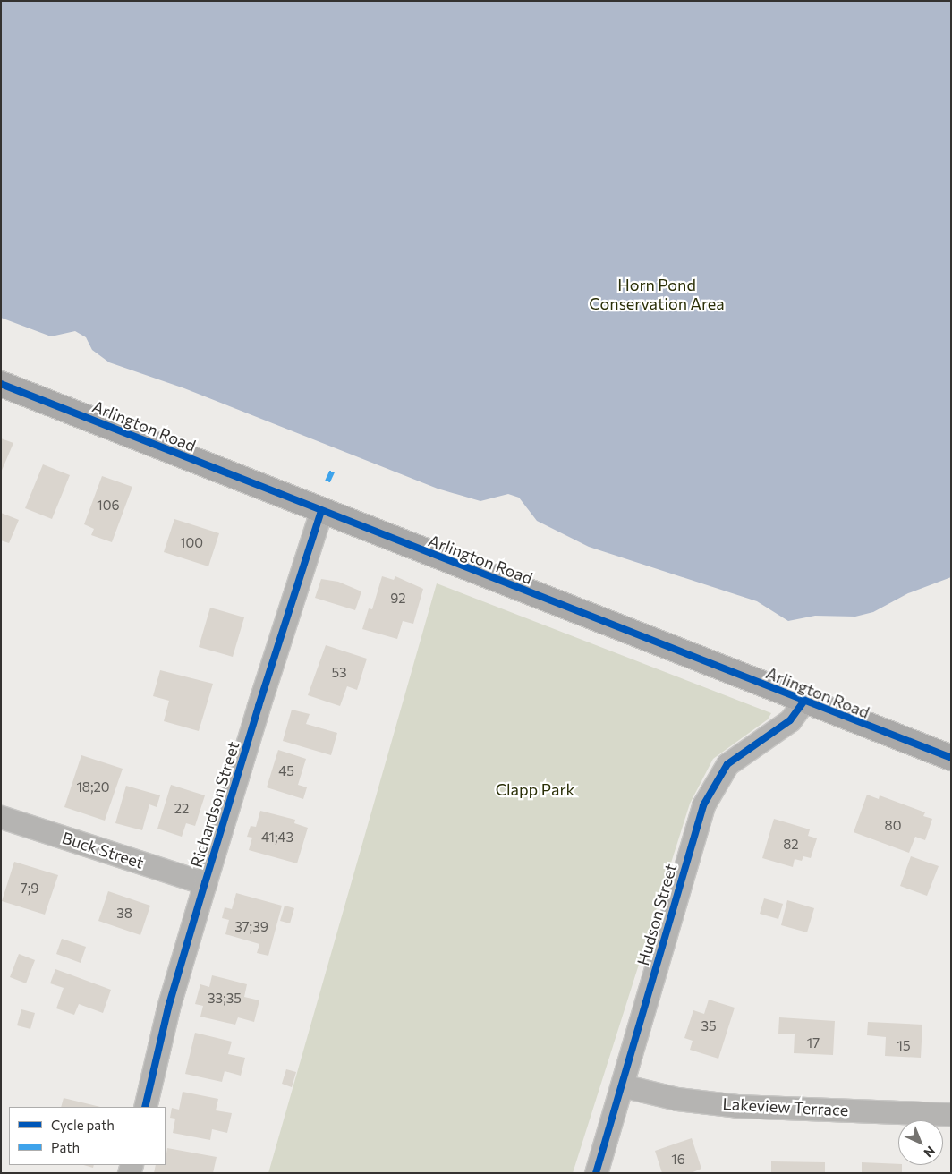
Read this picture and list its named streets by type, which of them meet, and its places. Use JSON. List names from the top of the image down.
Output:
{
  "streets": {
    "street": [
      "Arlington Road",
      "Richardson Street",
      "Buck Street",
      "Hudson Street",
      "Lakeview Terrace"
    ]
  },
  "crossings": [
    ["Arlington Road", "Richardson Street"],
    ["Arlington Road", "Hudson Street"],
    ["Richardson Street", "Buck Street"],
    ["Hudson Street", "Lakeview Terrace"]
  ],
  "parks": ["Horn Pond Conservation Area", "Clapp Park"],
  "house_numbers": [
    "106",
    "100",
    "92",
    "53",
    "45",
    "18;20",
    "22",
    "80",
    "41;43",
    "82",
    "7;9",
    "38",
    "37;39",
    "33;35",
    "35",
    "17",
    "15",
    "16"
  ],
  "legend": ["Cycle path", "Path"],
  "north": "bottom right"
}
